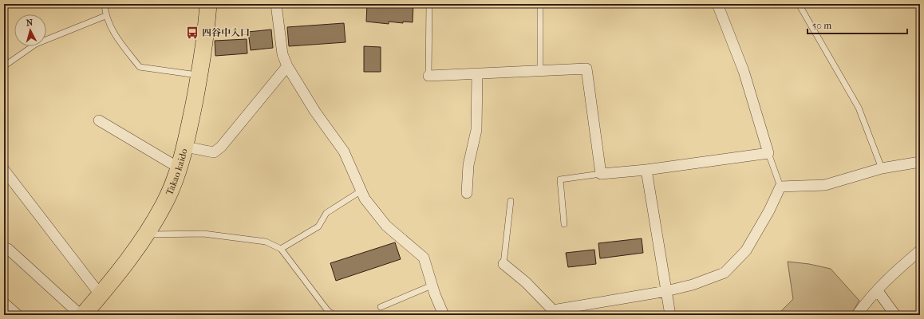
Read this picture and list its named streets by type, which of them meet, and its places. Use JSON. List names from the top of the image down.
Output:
{
  "streets": {
    "main road": ["Takao kaido"]
  },
  "places": {
    "bus stop": ["四谷中入口"]
  },
  "scale_bar": "50 m",
  "north": "top"
}
